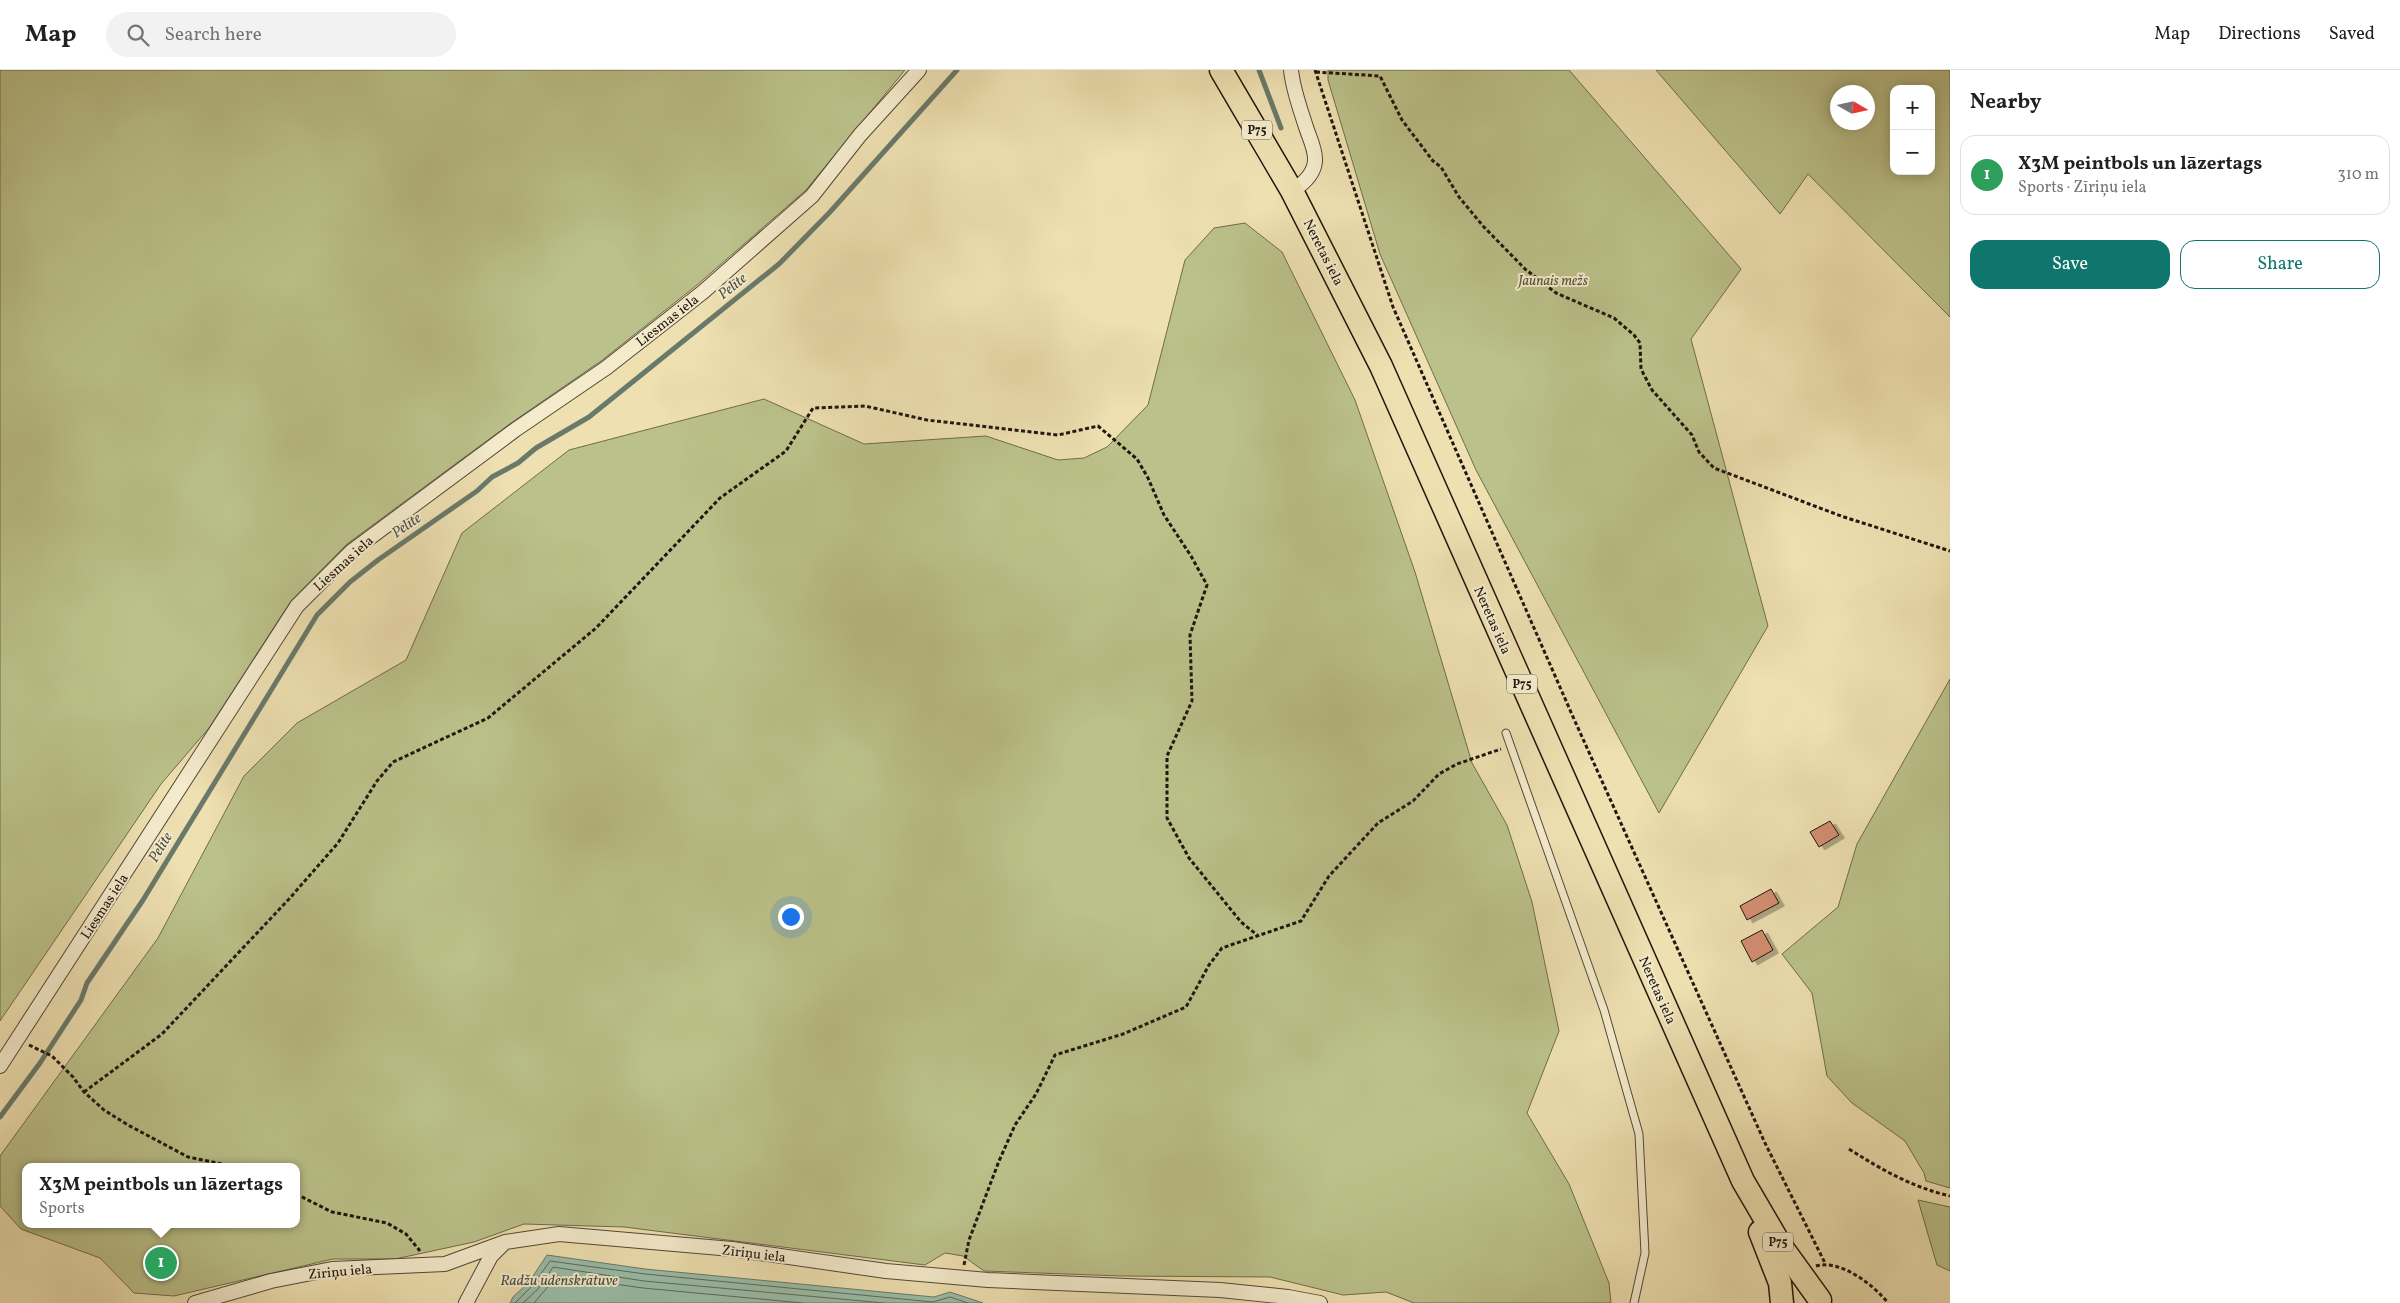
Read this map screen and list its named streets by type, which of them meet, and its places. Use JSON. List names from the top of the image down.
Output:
{
  "streets": {
    "main road": ["P75", "Neretas iela"],
    "street": ["Liesmas iela", "Zīriņu iela"]
  },
  "water": ["Pelīte", "Radžu ūdenskrātuve"],
  "parks": ["Jaunais mežs"],
  "north": "right",
  "page": {
    "header": "Map",
    "search": "Search here",
    "nav": ["Map", "Directions", "Saved"],
    "heading": "Nearby",
    "map_buttons": ["+", "−"],
    "list": [
      {
        "mark": "1",
        "name": "X3M peintbols un lāzertags",
        "note": "Sports · Zīriņu iela",
        "value": "310 m"
      }
    ],
    "buttons": ["Save", "Share"],
    "popup": ["X3M peintbols un lāzertags", "Sports"],
    "pins": "1"
  }
}
